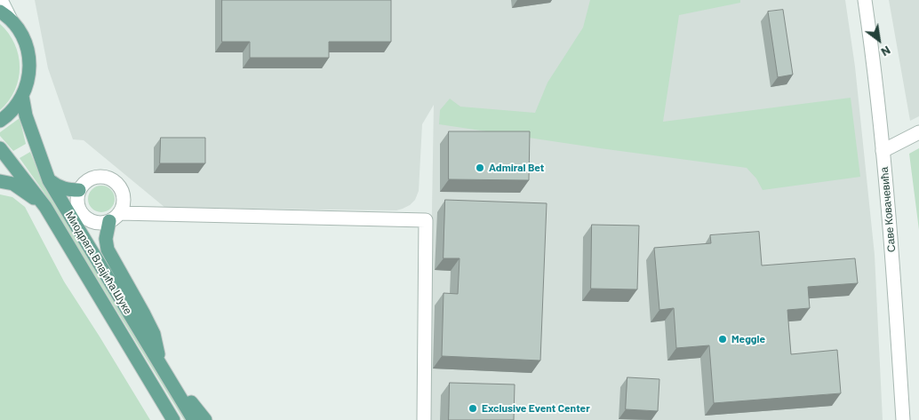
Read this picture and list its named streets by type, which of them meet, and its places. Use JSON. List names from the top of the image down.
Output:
{
  "streets": {
    "main road": ["Миодрага Влајића Шуке"],
    "street": ["Саве Ковачевића"]
  },
  "places": ["Admiral Bet", "Meggle", "Exclusive Event Center"],
  "north": "bottom right"
}
